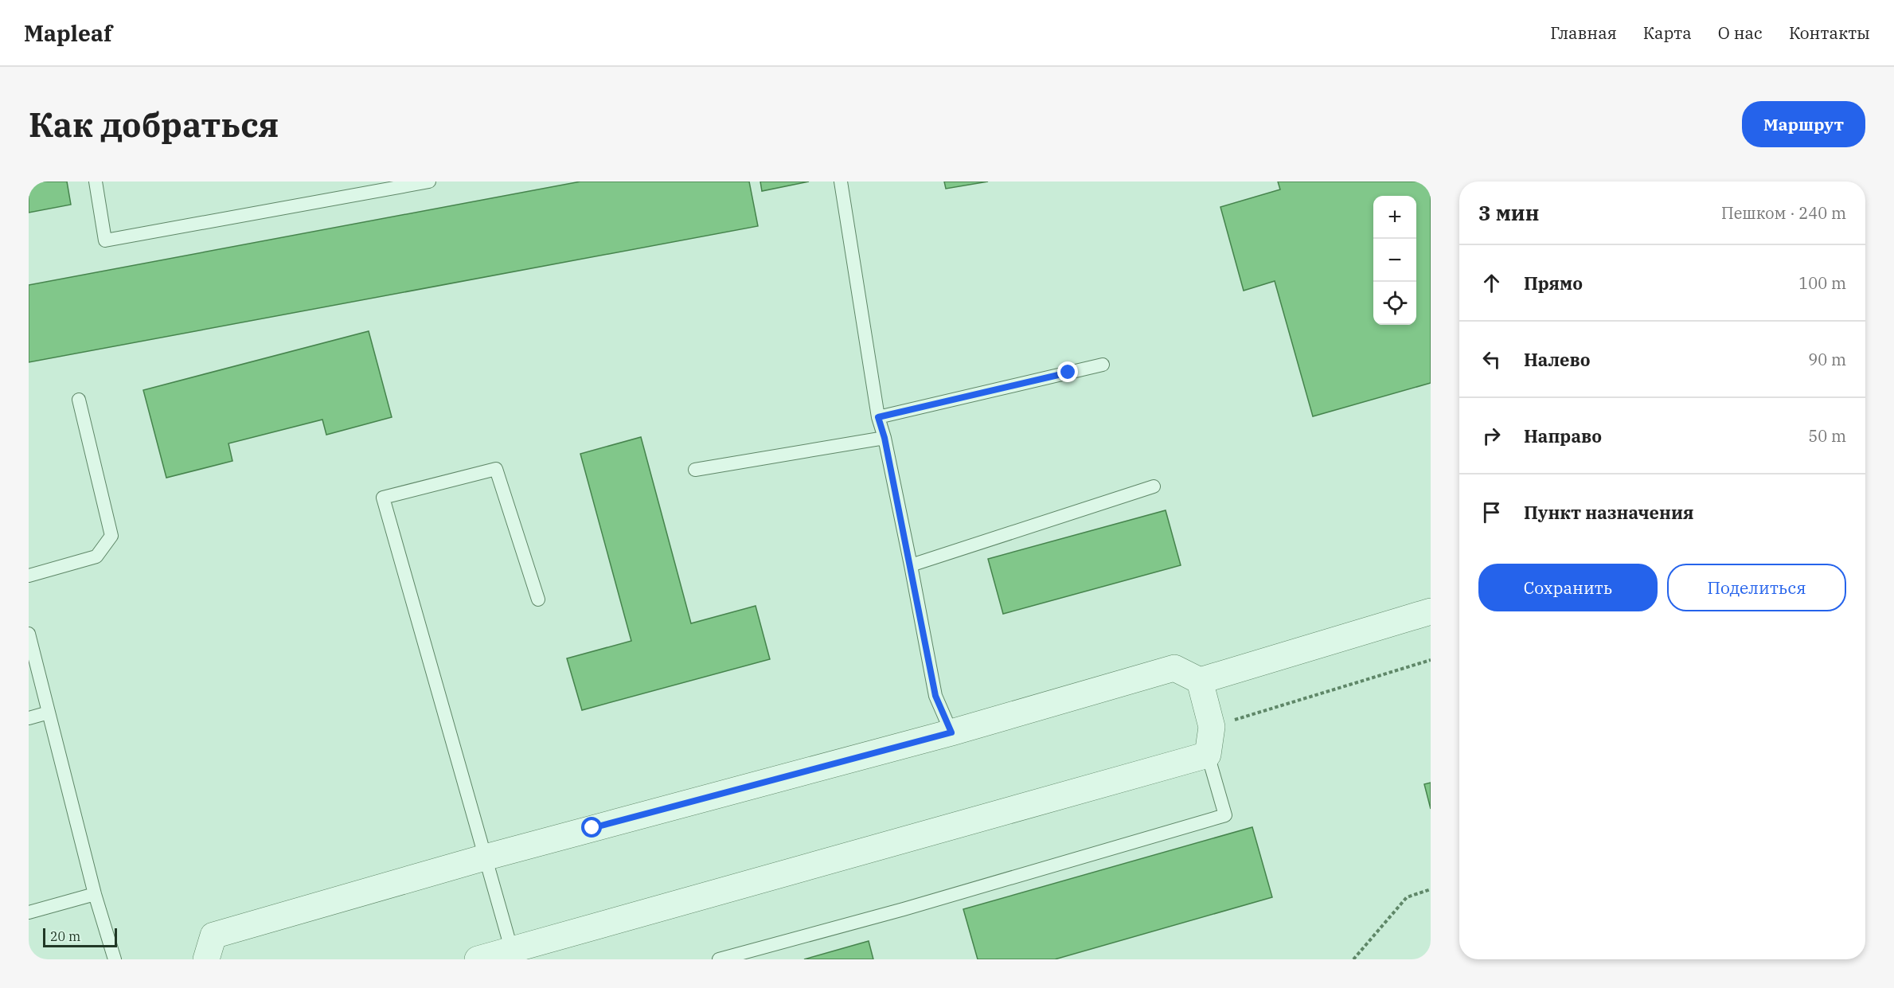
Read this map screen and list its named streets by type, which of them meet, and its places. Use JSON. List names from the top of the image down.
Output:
{
  "scale_bar": "20 m",
  "page": {
    "header": "Mapleaf",
    "nav": [
      "Главная",
      "Карта",
      "О нас",
      "Контакты"
    ],
    "buttons": [
      "Маршрут",
      ["Сохранить", "Поделиться"]
    ],
    "title": "Как добраться",
    "heading": ["3 мин", "Пешком · 240 m"],
    "map_buttons": ["+", "−"],
    "list": [
      ["Прямо", "100 m"],
      ["Налево", "90 m"],
      ["Направо", "50 m"],
      "Пункт назначения"
    ],
    "scale": "20 m"
  }
}
